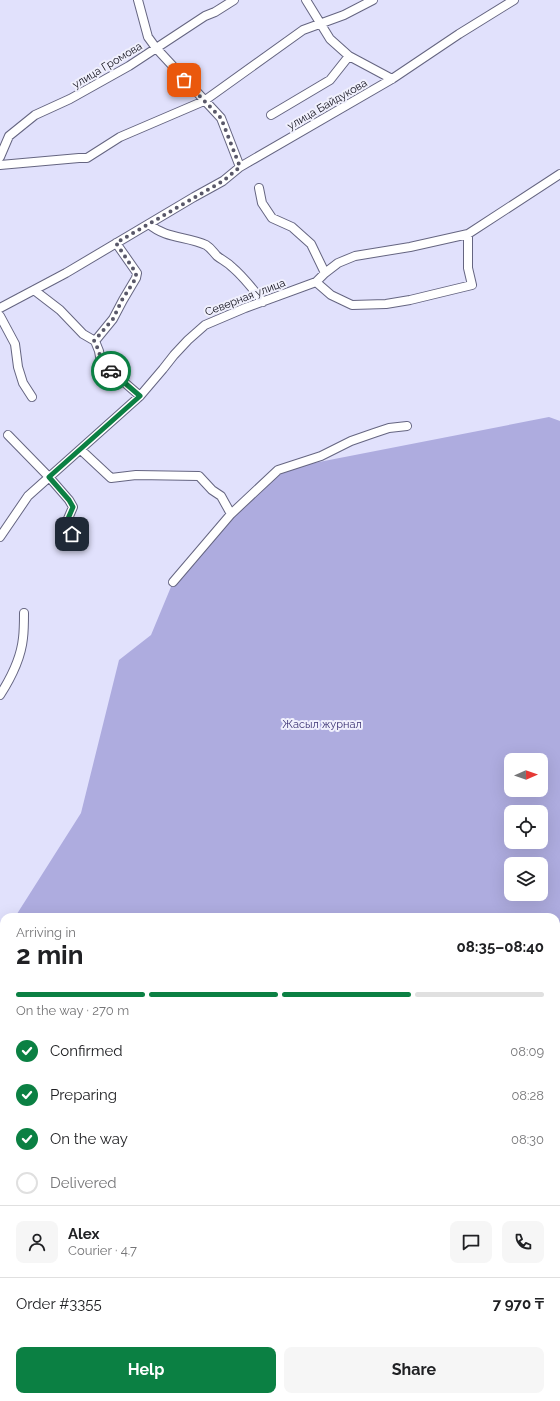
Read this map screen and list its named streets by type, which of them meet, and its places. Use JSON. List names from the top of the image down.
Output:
{
  "streets": {
    "street": ["улица Громова", "улица Байдукова", "Северная улица"]
  },
  "parks": ["Жасыл журнал"],
  "north": "right",
  "page": {
    "heading": ["2 min", "Arriving in", "08:35–08:40"],
    "panel": [
      "Alex",
      "Courier · 4.7",
      "Order #3355",
      "7 970 ₸"
    ],
    "bar": "On the way · 270 m",
    "list": [
      ["Confirmed", "08:09"],
      ["Preparing", "08:28"],
      ["On the way", "08:30"],
      "Delivered"
    ],
    "buttons": ["Help", "Share"]
  }
}
